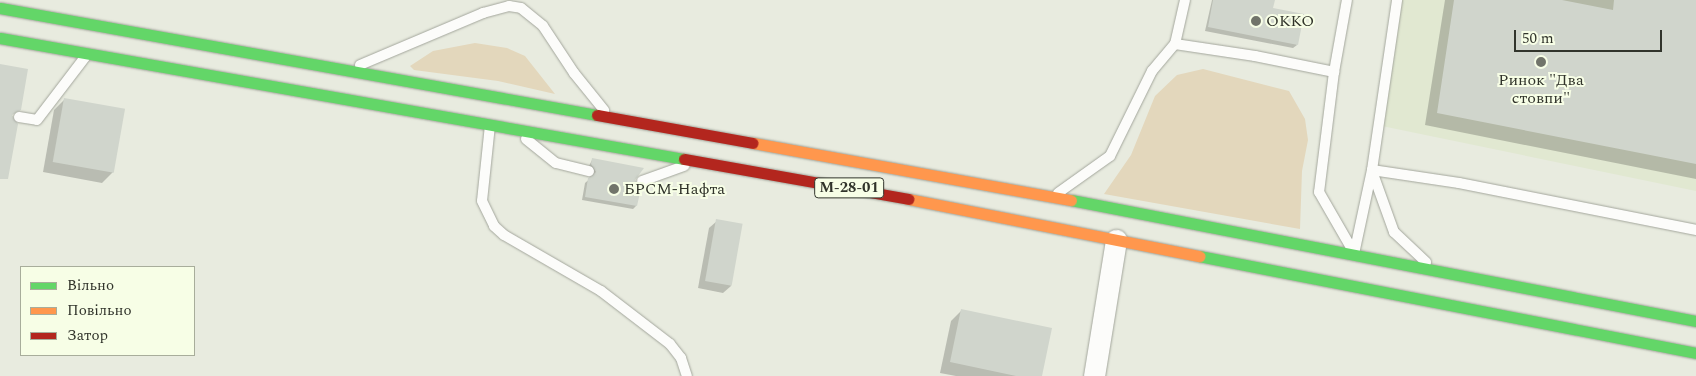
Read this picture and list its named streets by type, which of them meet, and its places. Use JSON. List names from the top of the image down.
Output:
{
  "streets": {
    "highway": ["М-28-01"]
  },
  "places": ["ОККО", "Ринок \"Два стовпи\"", "БРСМ-Нафта"],
  "legend": ["Вільно", "Повільно", "Затор"],
  "scale_bar": "50 m"
}
